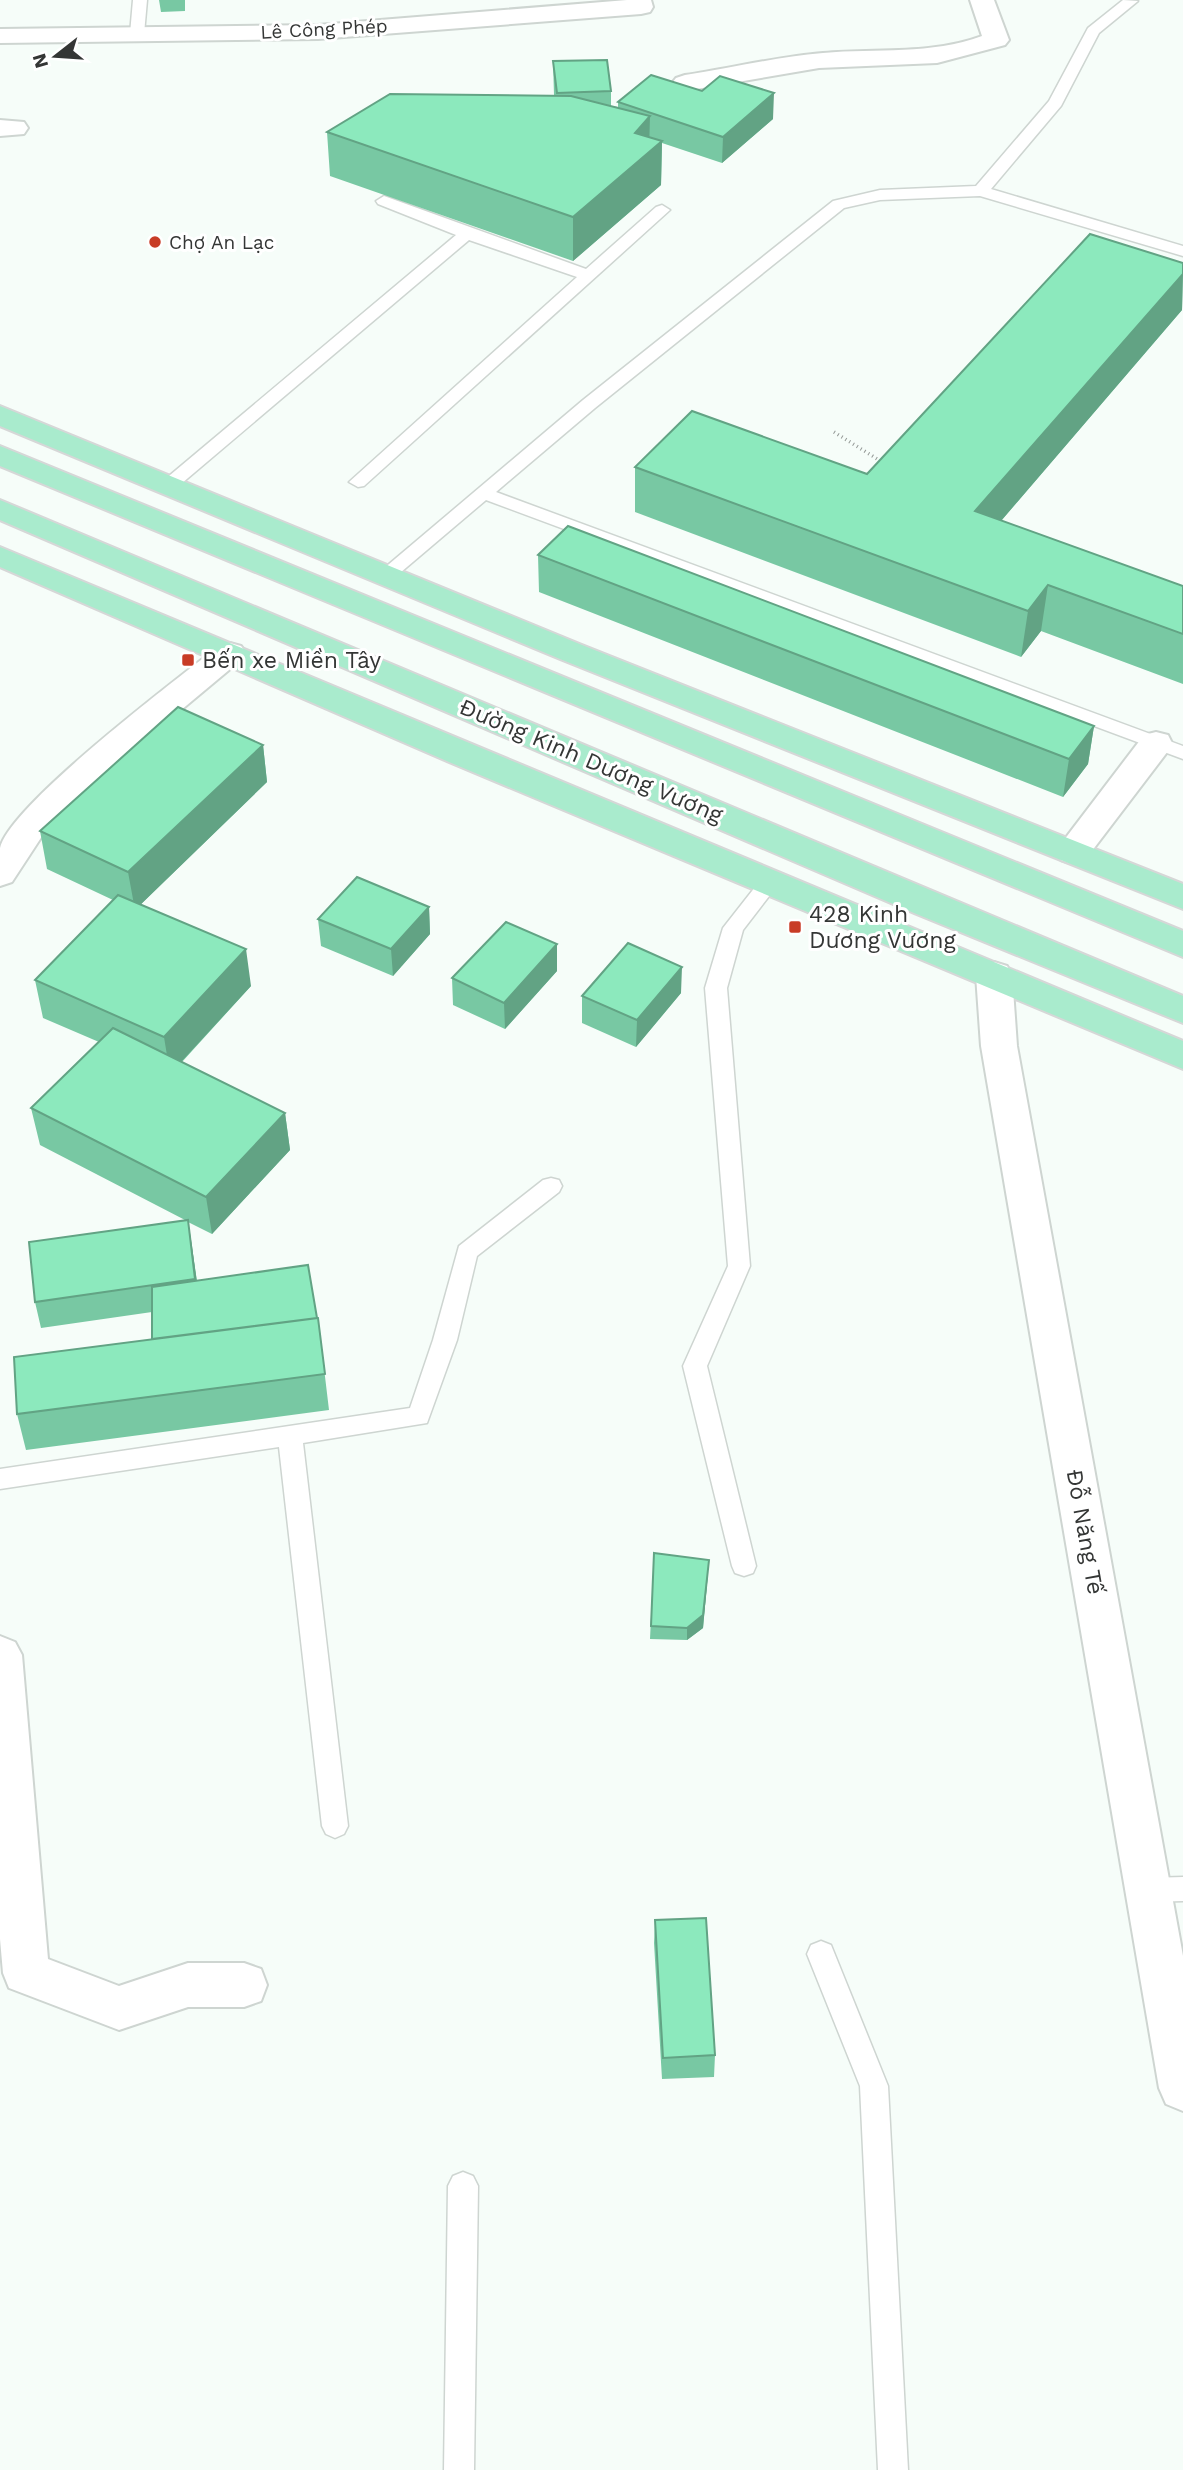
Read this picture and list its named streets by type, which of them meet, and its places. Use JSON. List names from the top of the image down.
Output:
{
  "streets": {
    "main road": ["Đường Kinh Dương Vương"],
    "street": ["Lê Công Phép", "Đỗ Năng Tế"]
  },
  "crossings": [
    ["Đường Kinh Dương Vương", "Đỗ Năng Tế"]
  ],
  "places": {
    "other": ["Chợ An Lạc"],
    "transit": ["Bến xe Miền Tây", "428 Kinh Dương Vương"]
  },
  "north": "left"
}
